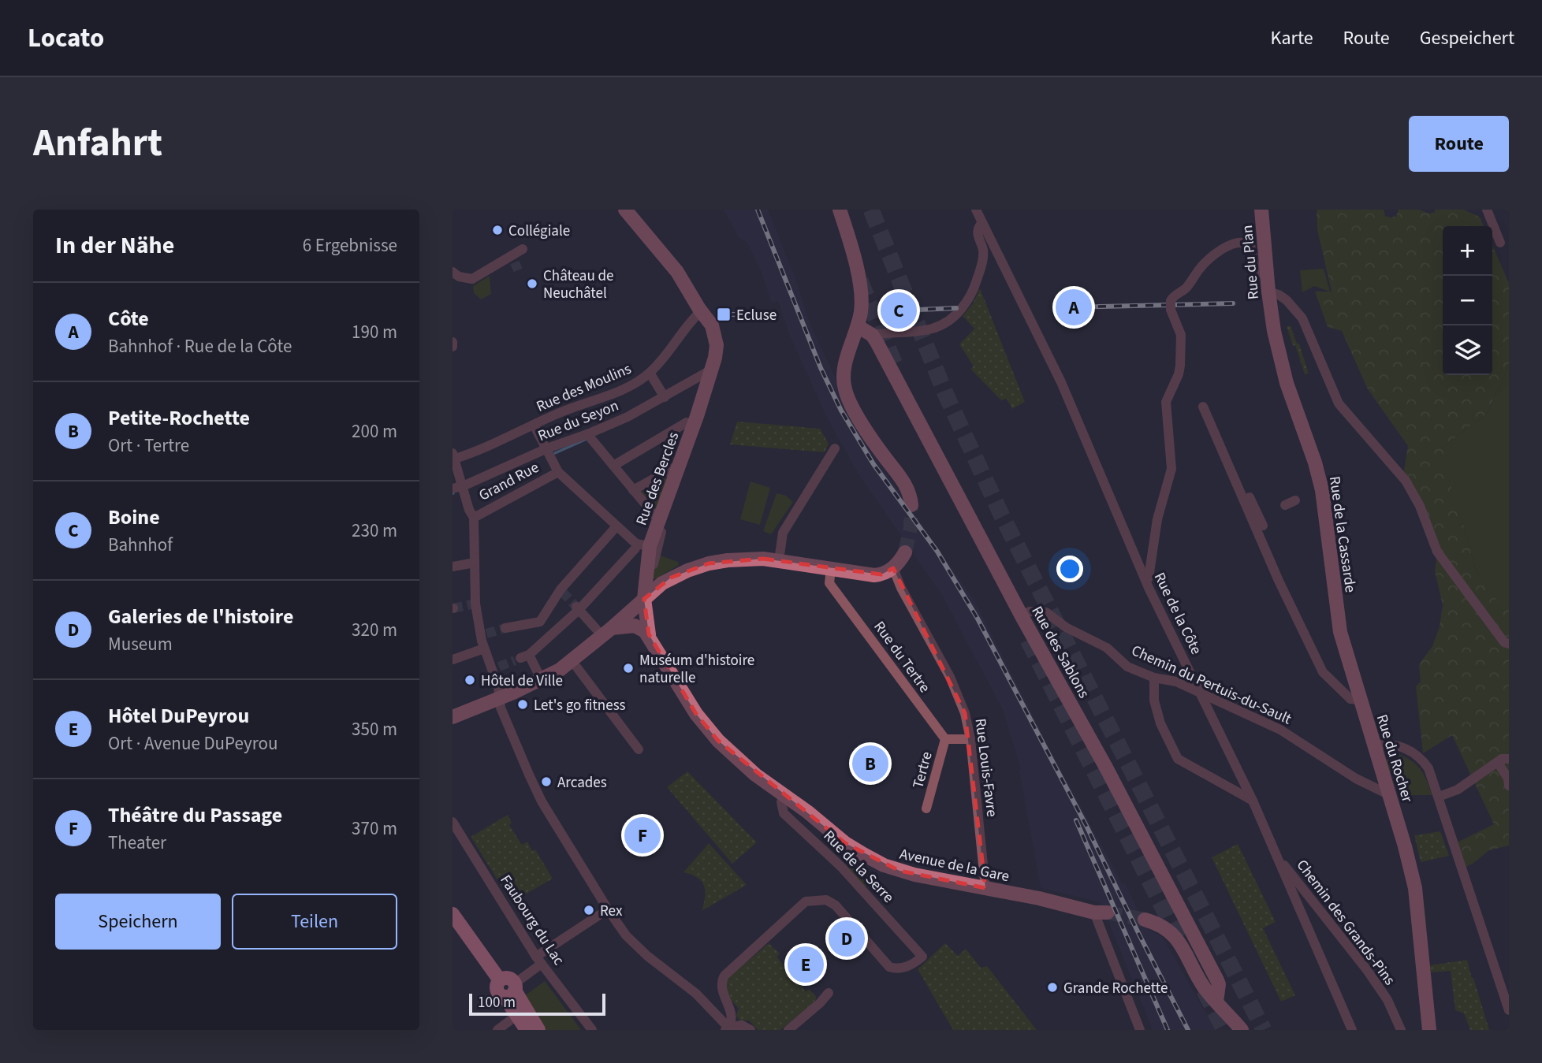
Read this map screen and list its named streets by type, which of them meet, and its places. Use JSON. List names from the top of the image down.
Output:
{
  "streets": {
    "main road": [
      "Rue du Plan",
      "Rue des Bercles",
      "Rue de la Cassarde",
      "Rue des Sablons",
      "Rue du Rocher",
      "Avenue de la Gare"
    ],
    "street": [
      "Rue des Moulins",
      "Rue du Seyon",
      "Grand Rue",
      "Rue de la Côte",
      "Rue du Tertre",
      "Chemin du Pertuis-du-Sault",
      "Rue Louis-Favre",
      "Tertre",
      "Rue de la Serre",
      "Faubourg du Lac",
      "Chemin des Grands-Pins"
    ]
  },
  "crossings": [
    ["Rue du Plan", "Rue de la Cassarde"],
    ["Rue des Moulins", "Rue des Bercles"],
    ["Rue du Seyon", "Rue des Bercles"],
    ["Rue des Bercles", "Avenue de la Gare"],
    ["Rue de la Cassarde", "Rue du Rocher"],
    ["Rue de la Côte", "Chemin du Pertuis-du-Sault"],
    ["Rue de la Côte", "Chemin des Grands-Pins"],
    ["Rue des Sablons", "Chemin du Pertuis-du-Sault"],
    ["Rue du Tertre", "Tertre"],
    ["Chemin du Pertuis-du-Sault", "Rue du Rocher"],
    ["Rue Louis-Favre", "Avenue de la Gare"],
    ["Avenue de la Gare", "Rue de la Serre"]
  ],
  "places": {
    "other": [
      "Collégiale",
      "Château de Neuchâtel",
      "Muséum d'histoire naturelle",
      "Hôtel de Ville",
      "Let's go fitness",
      "Arcades",
      "Rex",
      "Grande Rochette"
    ],
    "transit": ["Ecluse"]
  },
  "scale_bar": "100 m",
  "page": {
    "header": "Locato",
    "nav": ["Karte", "Route", "Gespeichert"],
    "title": "Anfahrt",
    "buttons": [
      "Route",
      ["Speichern", "Teilen"]
    ],
    "heading": ["In der Nähe", "6 Ergebnisse"],
    "map_buttons": ["+", "−"],
    "list": [
      {
        "mark": "A",
        "name": "Côte",
        "note": "Bahnhof · Rue de la Côte",
        "value": "190 m"
      },
      {
        "mark": "B",
        "name": "Petite-Rochette",
        "note": "Ort · Tertre",
        "value": "200 m"
      },
      {
        "mark": "C",
        "name": "Boine",
        "note": "Bahnhof",
        "value": "230 m"
      },
      {
        "mark": "D",
        "name": "Galeries de l'histoire",
        "note": "Museum",
        "value": "320 m"
      },
      {
        "mark": "E",
        "name": "Hôtel DuPeyrou",
        "note": "Ort · Avenue DuPeyrou",
        "value": "350 m"
      },
      {
        "mark": "F",
        "name": "Théâtre du Passage",
        "note": "Theater",
        "value": "370 m"
      }
    ],
    "pins": [
      "A",
      "C",
      "B",
      "F",
      "D",
      "E"
    ],
    "scale": "100 m"
  }
}
